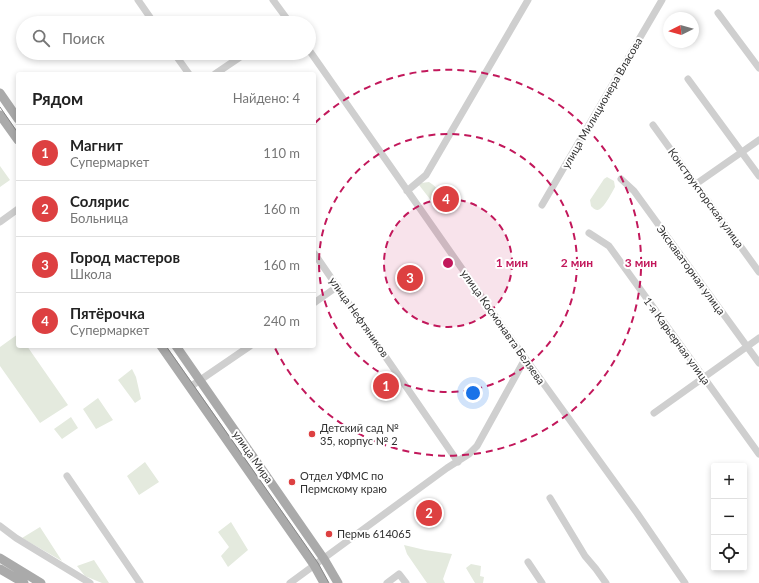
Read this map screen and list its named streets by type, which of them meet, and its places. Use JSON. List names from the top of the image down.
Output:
{
  "streets": {
    "main road": ["улица Мира"],
    "street": [
      "улица Милиционера Власова",
      "Конструкторская улица",
      "Экскаваторная улица",
      "улица Нефтяников",
      "улица Космонавта Беляева",
      "1-я Карьерная улица"
    ]
  },
  "places": ["Детский сад № 35, корпус № 2", "Отдел УФМС по Пермскому краю", "Пермь 614065"],
  "north": "left",
  "page": {
    "search": "Поиск",
    "heading": ["Рядом", "Найдено: 4"],
    "list": [
      {
        "mark": "1",
        "name": "Магнит",
        "note": "Супермаркет",
        "value": "110 m"
      },
      {
        "mark": "2",
        "name": "Солярис",
        "note": "Больница",
        "value": "160 m"
      },
      {
        "mark": "3",
        "name": "Город мастеров",
        "note": "Школа",
        "value": "160 m"
      },
      {
        "mark": "4",
        "name": "Пятёрочка",
        "note": "Супермаркет",
        "value": "240 m"
      }
    ],
    "pins": [
      "4",
      "3",
      "1",
      "2"
    ],
    "map_buttons": ["+", "−"]
  },
  "rings": ["1 мин", "2 мин", "3 мин"]
}
